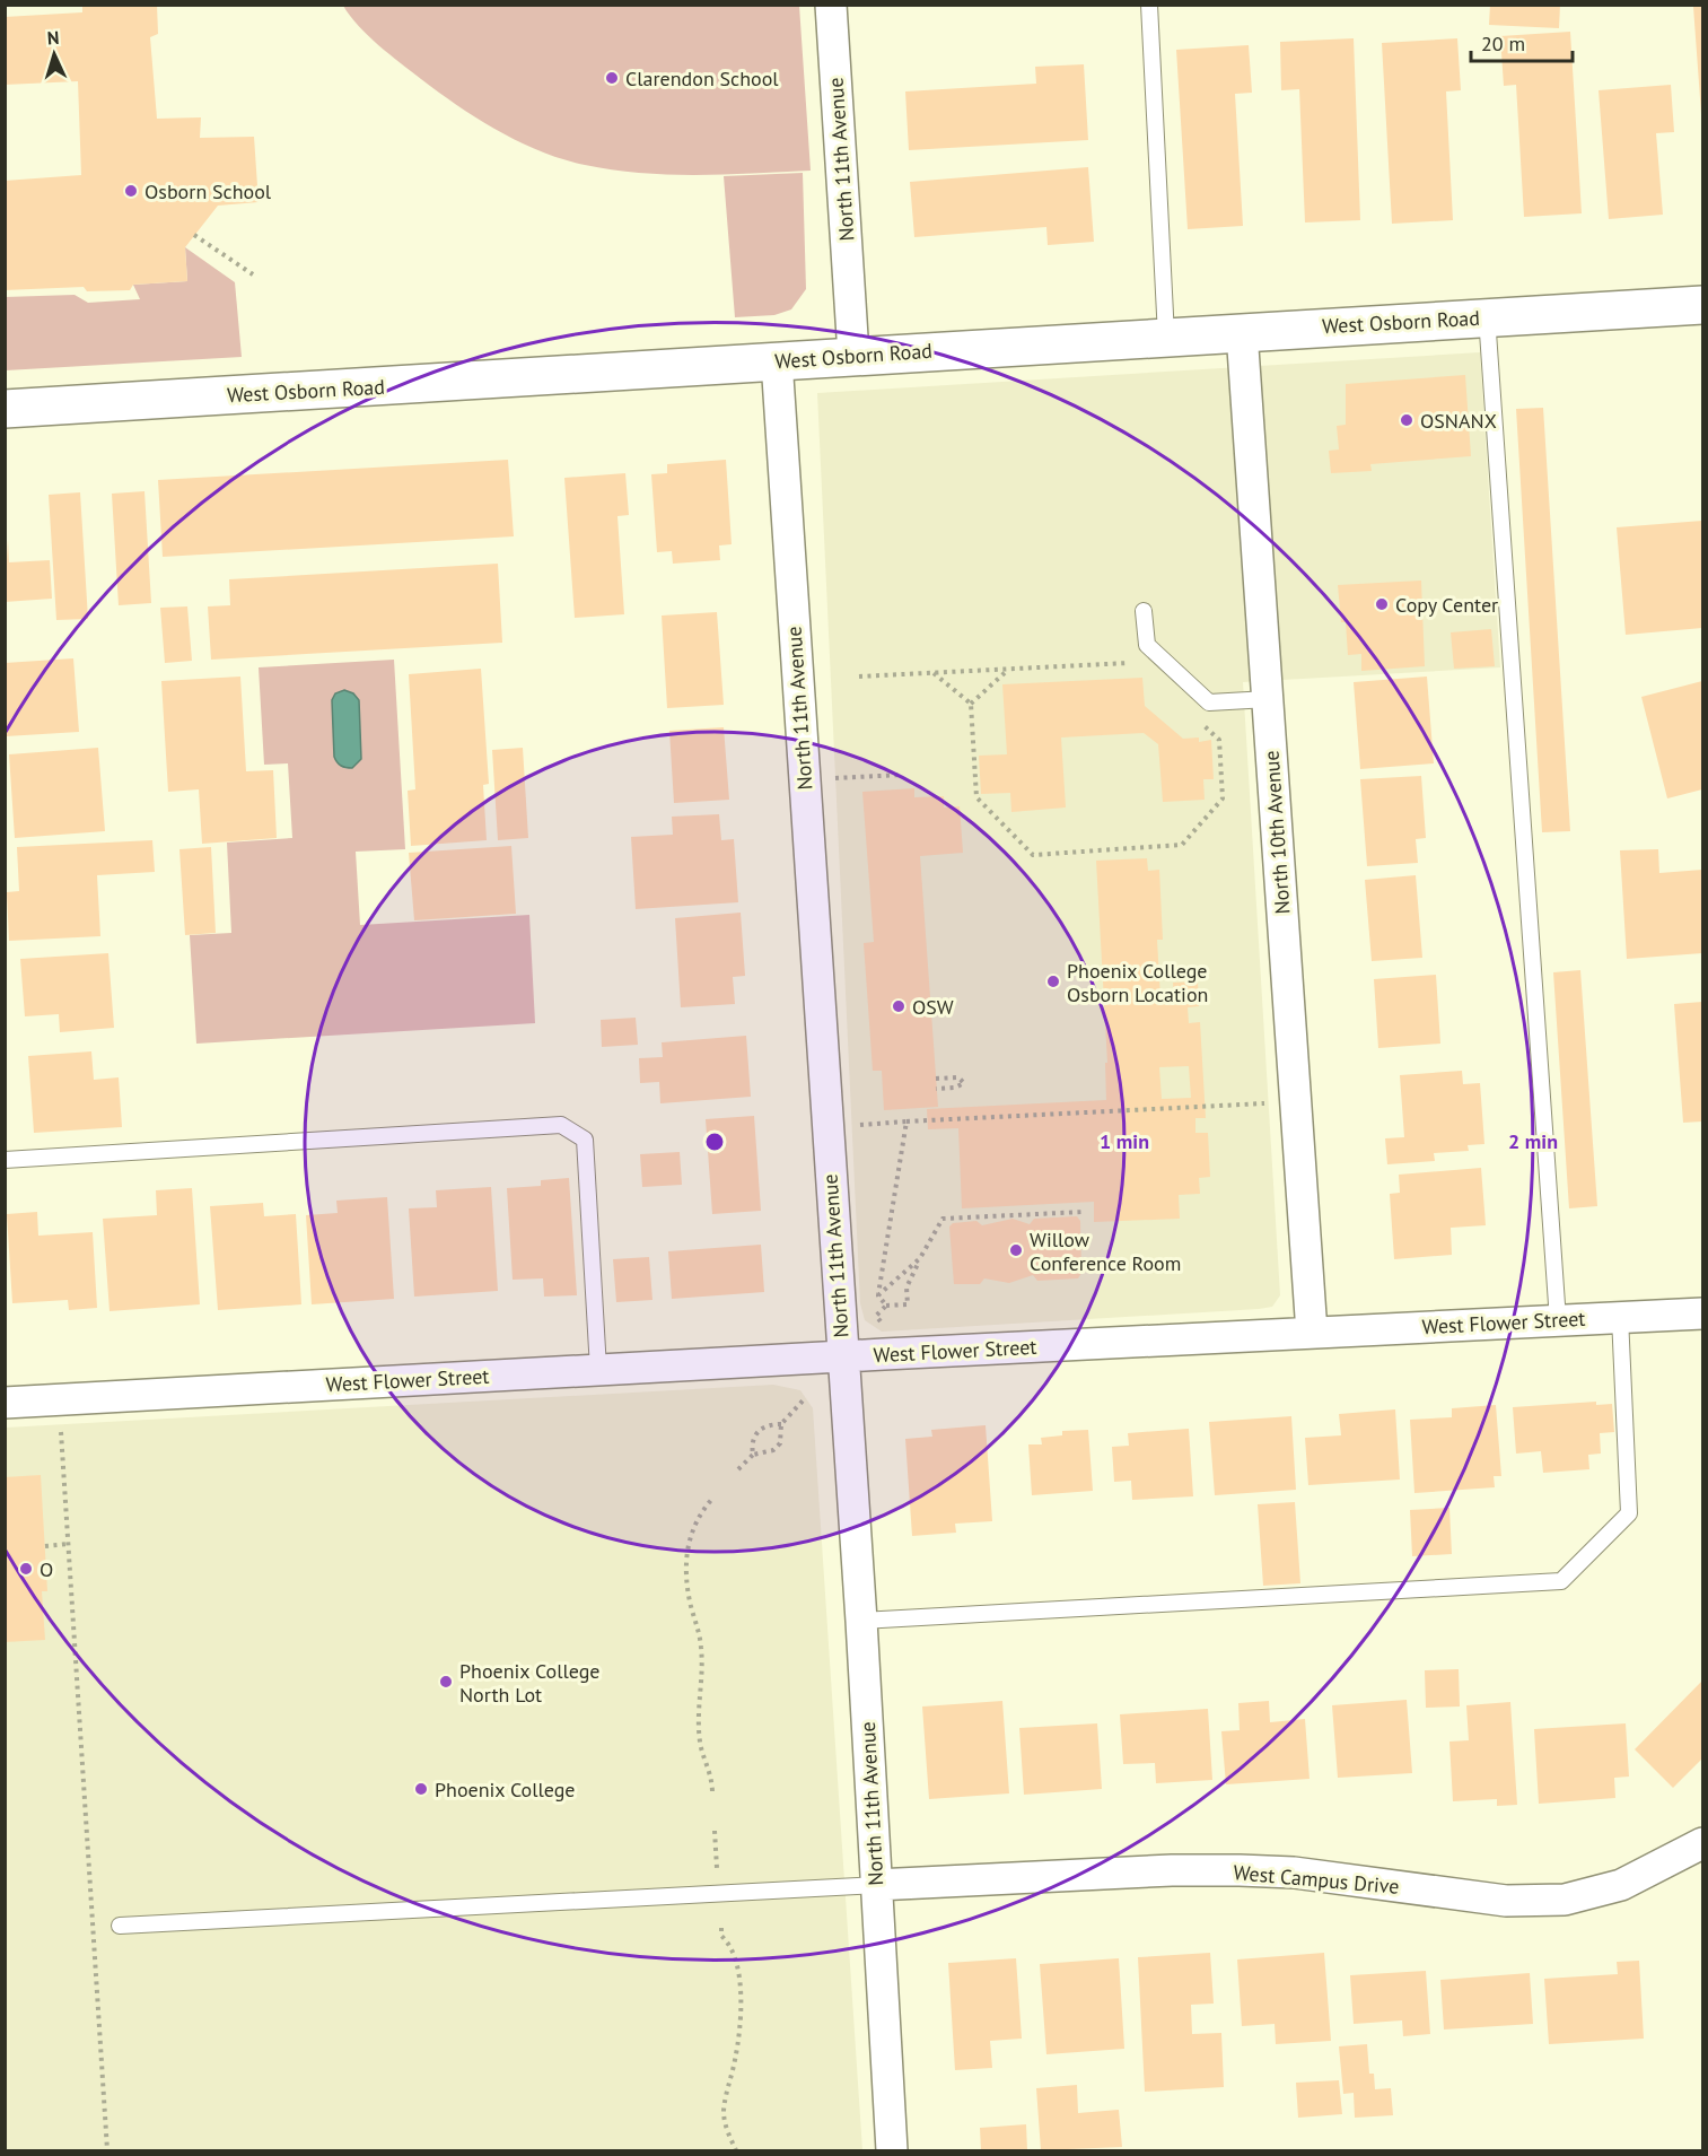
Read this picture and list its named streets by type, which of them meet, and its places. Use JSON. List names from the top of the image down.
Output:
{
  "streets": {
    "street": [
      "North 11th Avenue",
      "West Osborn Road",
      "North 10th Avenue",
      "West Flower Street",
      "West Campus Drive"
    ]
  },
  "crossings": [
    ["North 11th Avenue", "West Osborn Road"],
    ["North 11th Avenue", "West Flower Street"],
    ["North 11th Avenue", "West Campus Drive"],
    ["West Osborn Road", "North 10th Avenue"],
    ["North 10th Avenue", "West Flower Street"]
  ],
  "places": [
    "Clarendon School",
    "Osborn School",
    "OSNANX",
    "Copy Center",
    "Phoenix College Osborn Location",
    "OSW",
    "Willow Conference Room",
    "O",
    "Phoenix College North Lot",
    "Phoenix College"
  ],
  "scale_bar": "20 m",
  "north": "top",
  "rings": ["1 min", "2 min"]
}
